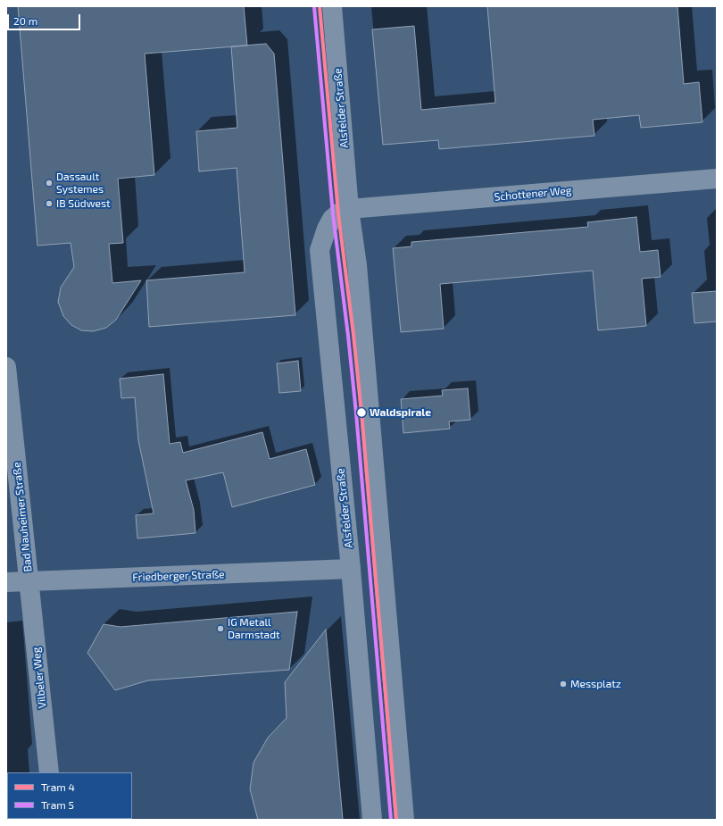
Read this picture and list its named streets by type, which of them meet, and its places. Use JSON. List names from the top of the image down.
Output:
{
  "streets": {
    "street": [
      "Alsfelder Straße",
      "Schottener Weg",
      "Bad Nauheimer Straße",
      "Friedberger Straße",
      "Vilbeler Weg"
    ]
  },
  "crossings": [
    ["Alsfelder Straße", "Schottener Weg"],
    ["Alsfelder Straße", "Friedberger Straße"],
    ["Bad Nauheimer Straße", "Friedberger Straße"],
    ["Bad Nauheimer Straße", "Vilbeler Weg"],
    ["Friedberger Straße", "Vilbeler Weg"]
  ],
  "places": [
    "Dassault Systemes",
    "IB Südwest",
    "Waldspirale",
    "IG Metall Darmstadt",
    "Messplatz"
  ],
  "lines": ["tram line 4", "tram line 5"],
  "legend": ["Tram 4", "Tram 5"],
  "scale_bar": "20 m"
}
